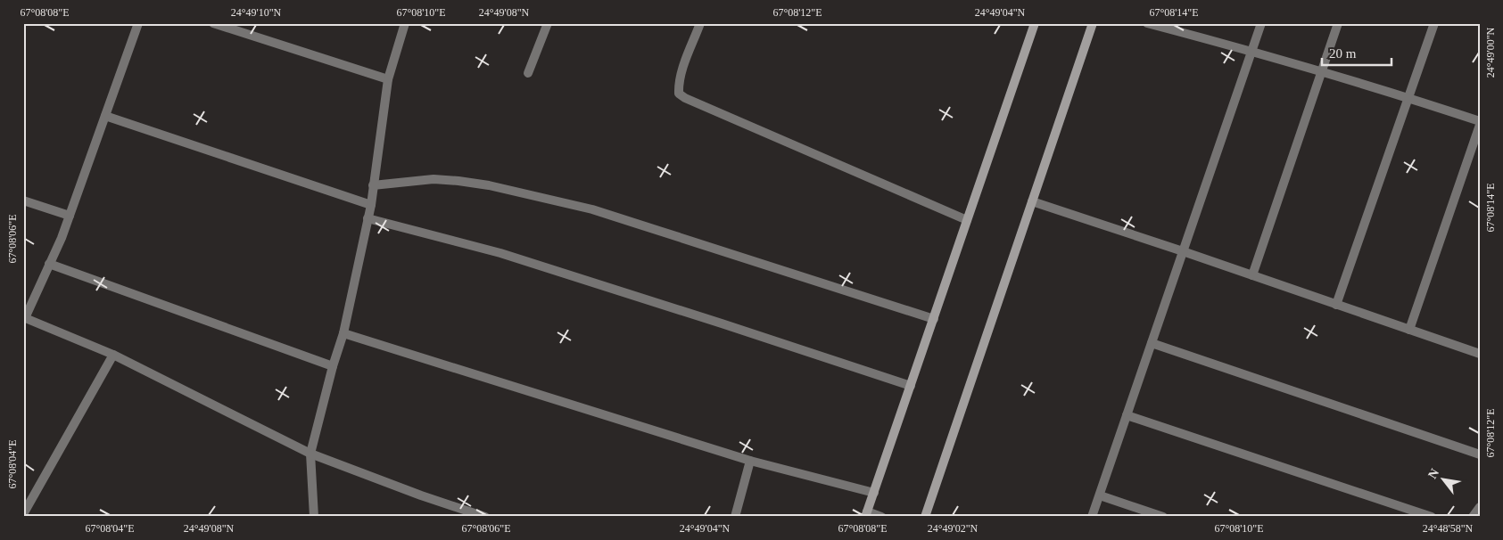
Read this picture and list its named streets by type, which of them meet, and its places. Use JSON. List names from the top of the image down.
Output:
{
  "scale_bar": "20 m",
  "north": "top left",
  "coordinates": [
    "67°08'08\"E",
    "24°49'10\"N",
    "67°08'10\"E",
    "24°49'08\"N",
    "67°08'12\"E",
    "24°49'04\"N",
    "67°08'14\"E",
    "24°49'00\"N",
    "67°08'06\"E",
    "67°08'04\"E",
    "24°49'02\"N",
    "24°48'58\"N"
  ]
}
